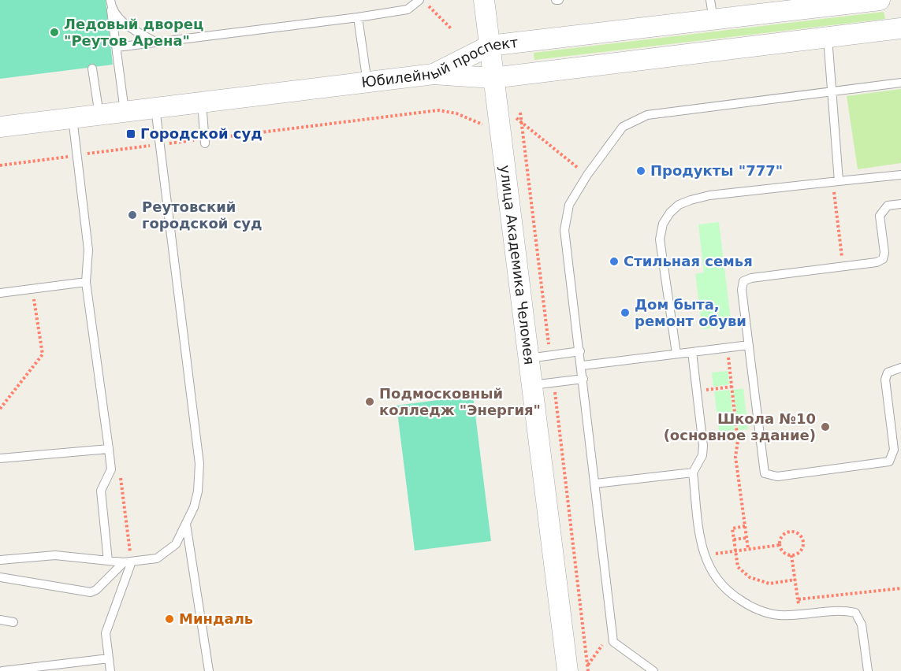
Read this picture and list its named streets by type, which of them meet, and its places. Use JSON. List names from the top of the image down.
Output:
{
  "streets": {
    "street": ["Юбилейный проспект", "улица Академика Челомея"]
  },
  "crossings": [
    ["Юбилейный проспект", "улица Академика Челомея"]
  ],
  "places": {
    "other": [
      "Ледовый дворец \"Реутов Арена\"",
      "Продукты \"777\"",
      "Реутовский городской суд",
      "Стильная семья",
      "Дом быта, ремонт обуви",
      "Подмосковный колледж \"Энергия\"",
      "Школа №10 (основное здание)",
      "Миндаль"
    ],
    "transit": ["Городской суд"]
  }
}
